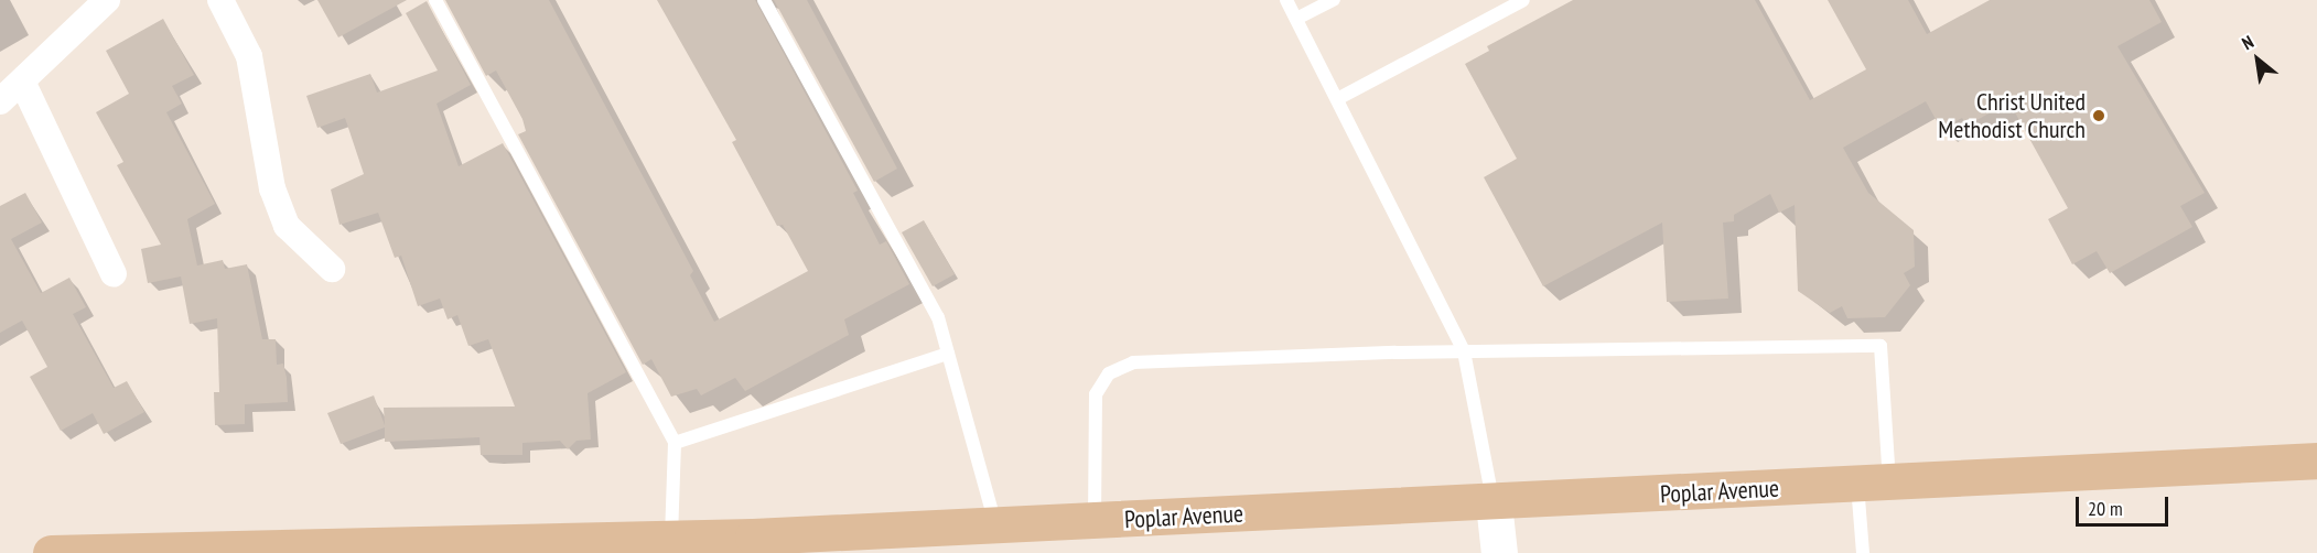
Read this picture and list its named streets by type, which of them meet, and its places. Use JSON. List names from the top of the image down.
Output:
{
  "streets": {
    "main road": ["Poplar Avenue"]
  },
  "places": ["Christ United Methodist Church"],
  "scale_bar": "20 m",
  "north": "top left"
}
